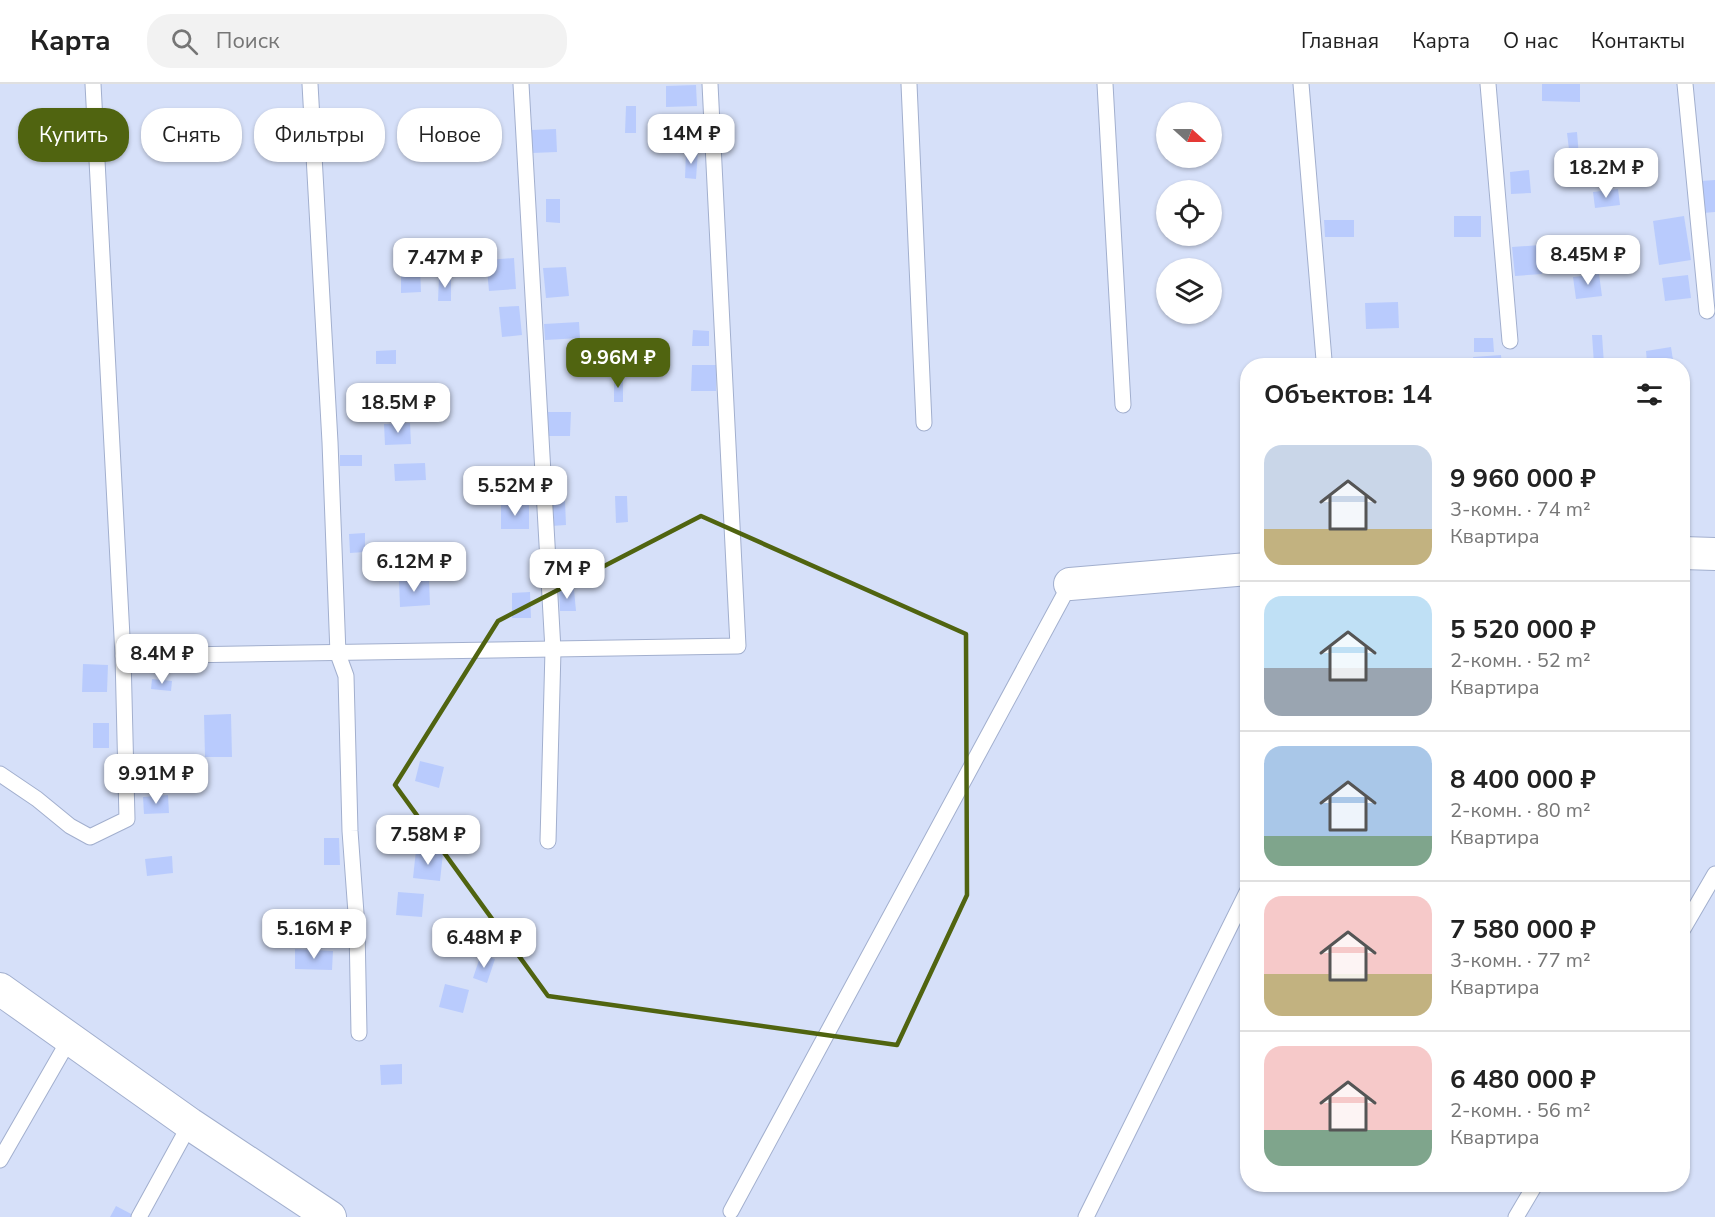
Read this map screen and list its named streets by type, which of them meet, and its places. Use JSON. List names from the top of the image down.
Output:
{
  "north": "right",
  "page": {
    "header": "Карта",
    "search": "Поиск",
    "nav": [
      "Главная",
      "Карта",
      "О нас",
      "Контакты"
    ],
    "chip": [
      "Купить",
      "Снять",
      "Фильтры",
      "Новое"
    ],
    "price": [
      "14M ₽",
      "18.2M ₽",
      "8.45M ₽",
      "7.47M ₽",
      "9.96M ₽",
      "18.5M ₽",
      "5.52M ₽",
      "6.12M ₽",
      "7M ₽",
      "8.4M ₽",
      "9.91M ₽",
      "7.58M ₽",
      "5.16M ₽",
      "6.48M ₽"
    ],
    "heading": "Объектов: 14",
    "list": [
      {
        "name": "9 960 000 ₽",
        "note": "3-комн. · 74 m² · Квартира"
      },
      {
        "name": "5 520 000 ₽",
        "note": "2-комн. · 52 m² · Квартира"
      },
      {
        "name": "8 400 000 ₽",
        "note": "2-комн. · 80 m² · Квартира"
      },
      {
        "name": "7 580 000 ₽",
        "note": "3-комн. · 77 m² · Квартира"
      },
      {
        "name": "6 480 000 ₽",
        "note": "2-комн. · 56 m² · Квартира"
      }
    ]
  }
}
